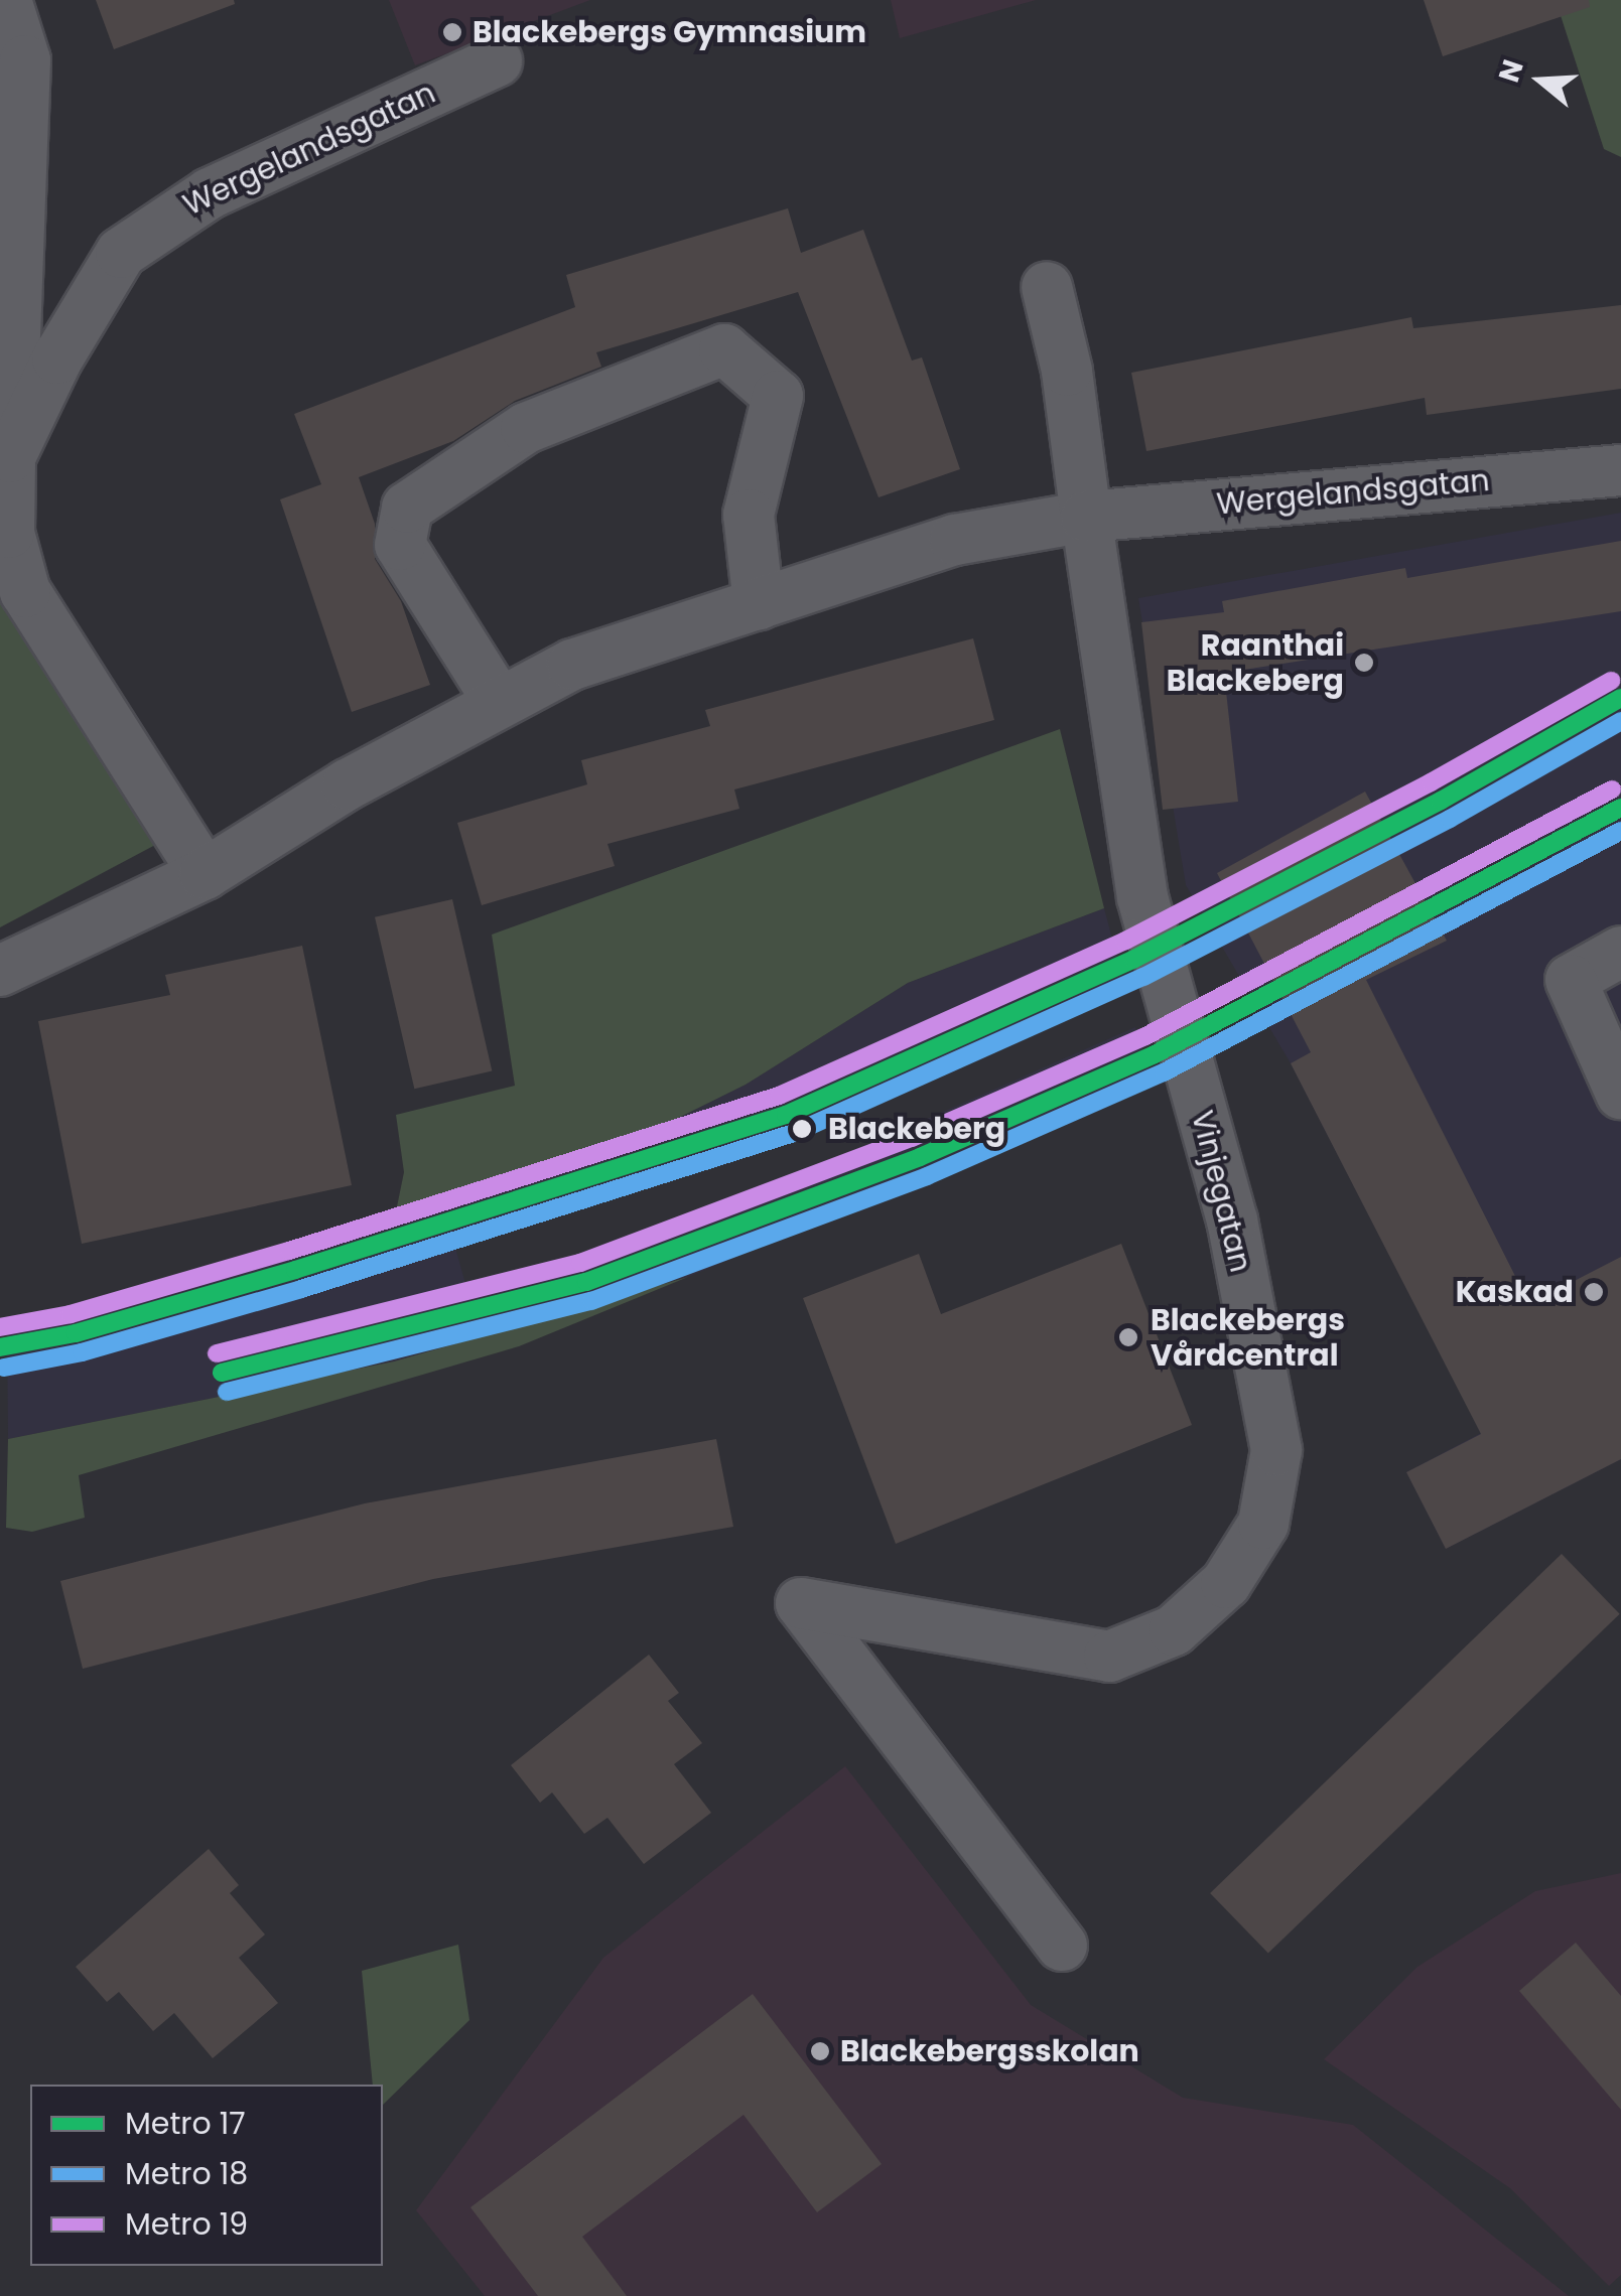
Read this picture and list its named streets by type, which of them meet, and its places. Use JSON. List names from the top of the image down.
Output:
{
  "streets": {
    "street": ["Wergelandsgatan", "Vinjegatan"]
  },
  "crossings": [
    ["Wergelandsgatan", "Vinjegatan"]
  ],
  "places": [
    "Blackebergs Gymnasium",
    "Raanthai Blackeberg",
    "Blackeberg",
    "Kaskad",
    "Blackebergs Vårdcentral",
    "Blackebergsskolan"
  ],
  "lines": ["metro line 19", "metro line 17", "metro line 18"],
  "legend": ["Metro 17", "Metro 18", "Metro 19"],
  "north": "left"
}
